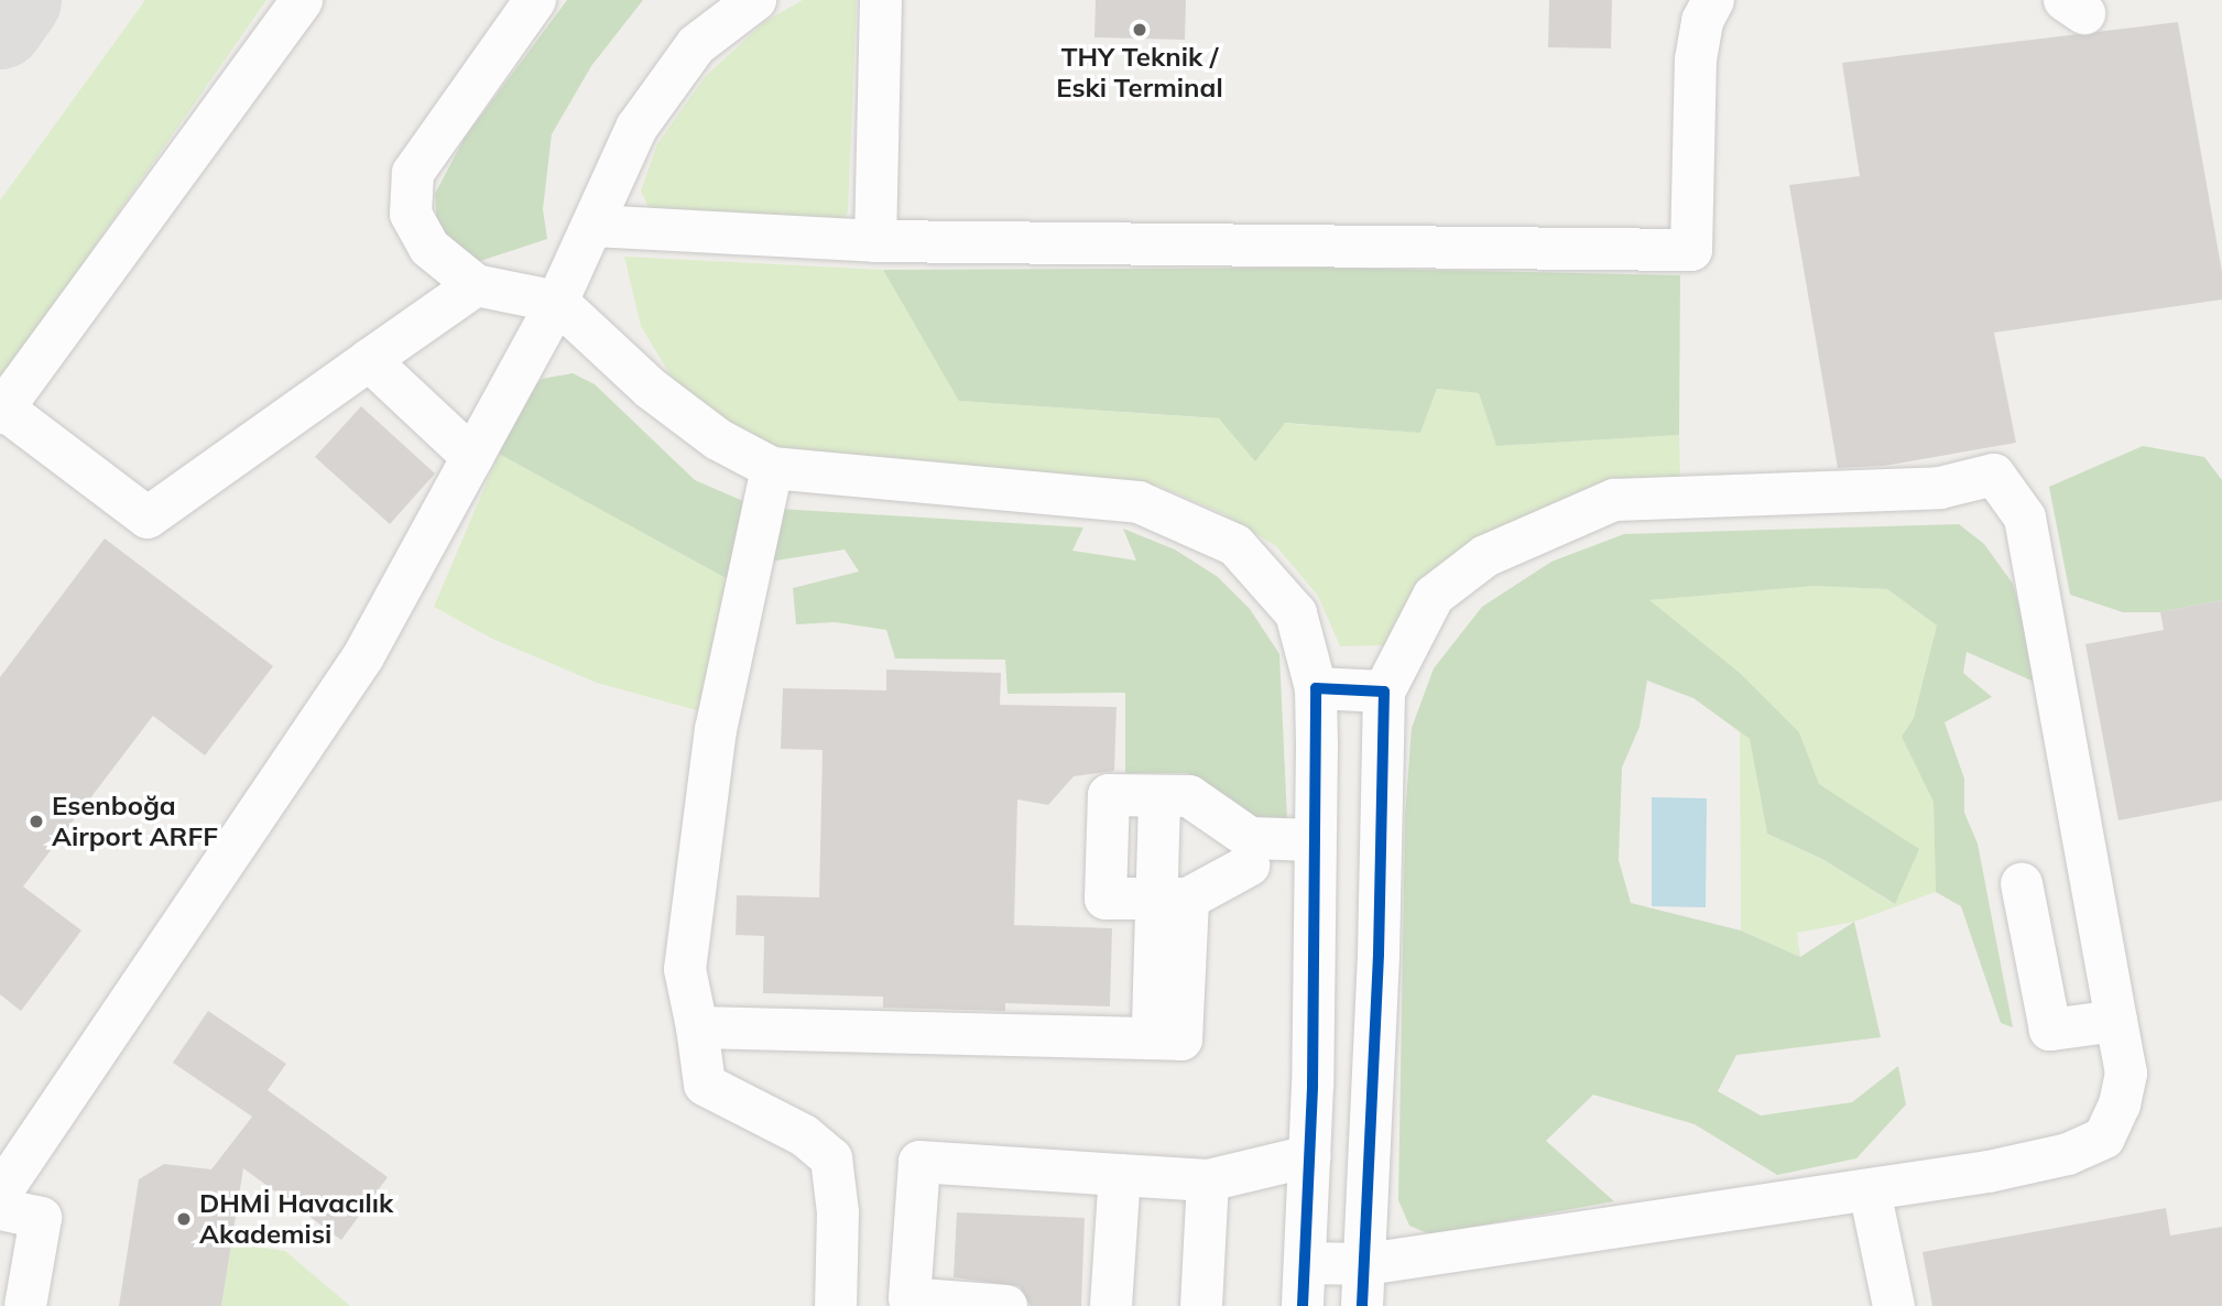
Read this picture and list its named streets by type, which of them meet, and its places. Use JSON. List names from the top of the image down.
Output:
{
  "places": ["THY Teknik / Eski Terminal", "Esenboğa Airport ARFF", "DHMİ Havacılık Akademisi"]
}
